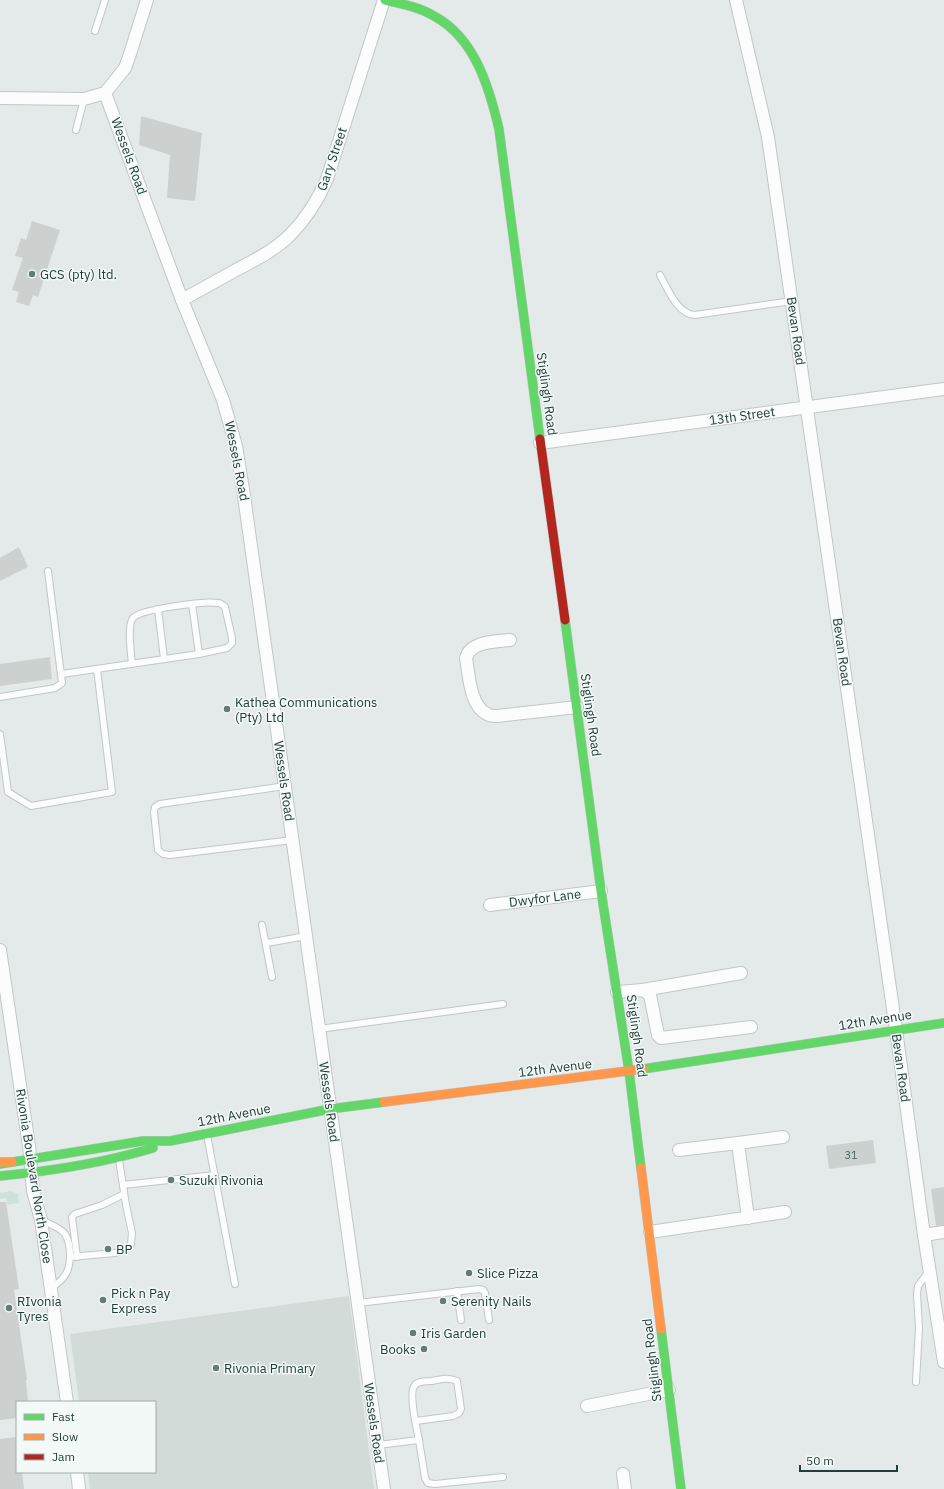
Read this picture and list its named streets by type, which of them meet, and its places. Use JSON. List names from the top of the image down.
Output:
{
  "streets": {
    "street": [
      "Wessels Road",
      "Gary Street",
      "Bevan Road",
      "Stiglingh Road",
      "13th Street",
      "Dwyfor Lane",
      "12th Avenue",
      "Rivonia Boulevard North Close"
    ]
  },
  "crossings": [
    ["Wessels Road", "Gary Street"],
    ["Wessels Road", "12th Avenue"],
    ["Gary Street", "Stiglingh Road"],
    ["Bevan Road", "13th Street"],
    ["Bevan Road", "12th Avenue"],
    ["Stiglingh Road", "13th Street"],
    ["Stiglingh Road", "Dwyfor Lane"],
    ["Stiglingh Road", "12th Avenue"],
    ["12th Avenue", "Rivonia Boulevard North Close"]
  ],
  "places": [
    "GCS (pty) ltd.",
    "Kathea Communications (Pty) Ltd",
    "Suzuki Rivonia",
    "BP",
    "Slice Pizza",
    "Pick n Pay Express",
    "Serenity Nails",
    "RIvonia Tyres",
    "Iris Garden",
    "Books",
    "Rivonia Primary"
  ],
  "house_numbers": ["31"],
  "legend": ["Fast", "Slow", "Jam"],
  "scale_bar": "50 m"
}
